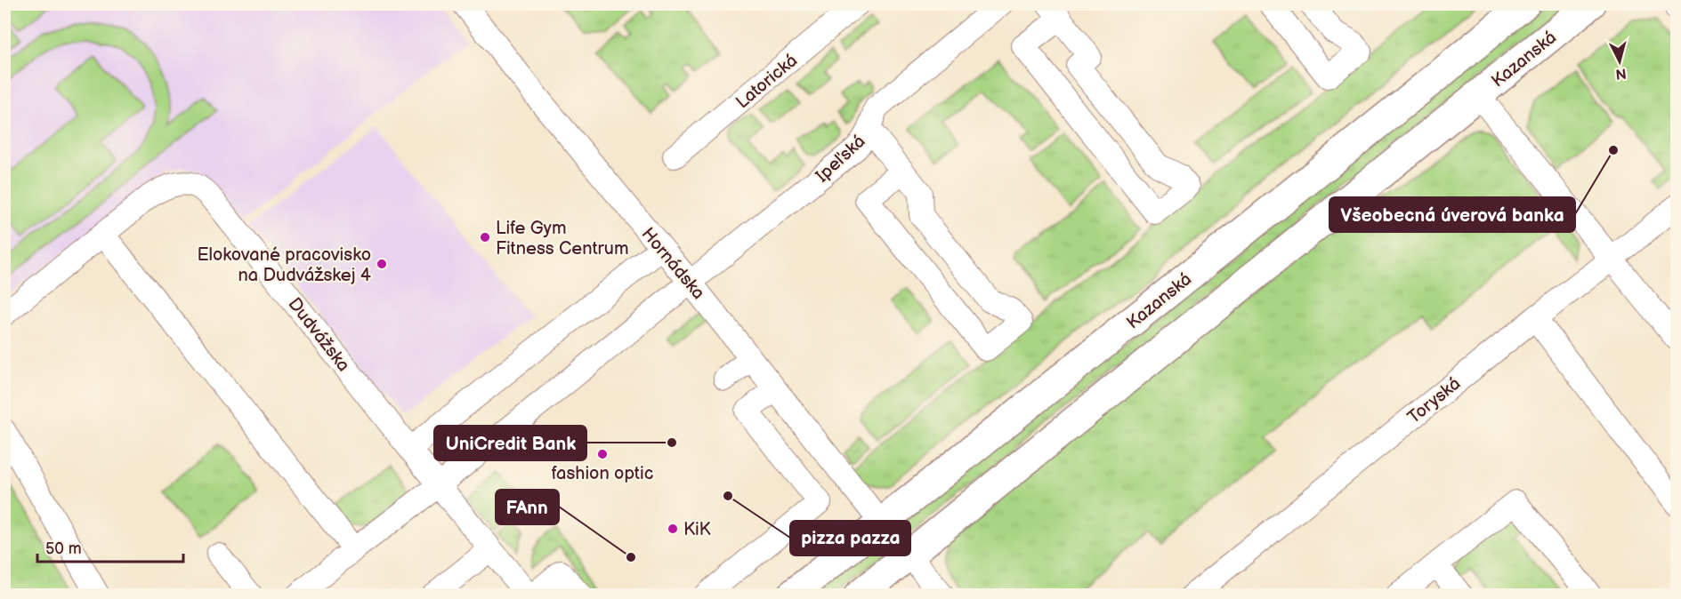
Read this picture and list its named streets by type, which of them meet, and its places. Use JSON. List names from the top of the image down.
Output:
{
  "streets": {
    "main road": ["Kazanská"],
    "street": [
      "Latorická",
      "Ipeľská",
      "Hornádska",
      "Dudvážska",
      "Toryská"
    ]
  },
  "crossings": [
    ["Kazanská", "Hornádska"],
    ["Ipeľská", "Hornádska"],
    ["Ipeľská", "Dudvážska"]
  ],
  "places": [
    "Všeobecná úverová banka",
    "Life Gym Fitness Centrum",
    "Elokované pracovisko na Dudvážskej 4",
    "UniCredit Bank",
    "fashion optic",
    "pizza pazza",
    "KiK",
    "FAnn"
  ],
  "scale_bar": "50 m",
  "north": "bottom"
}
